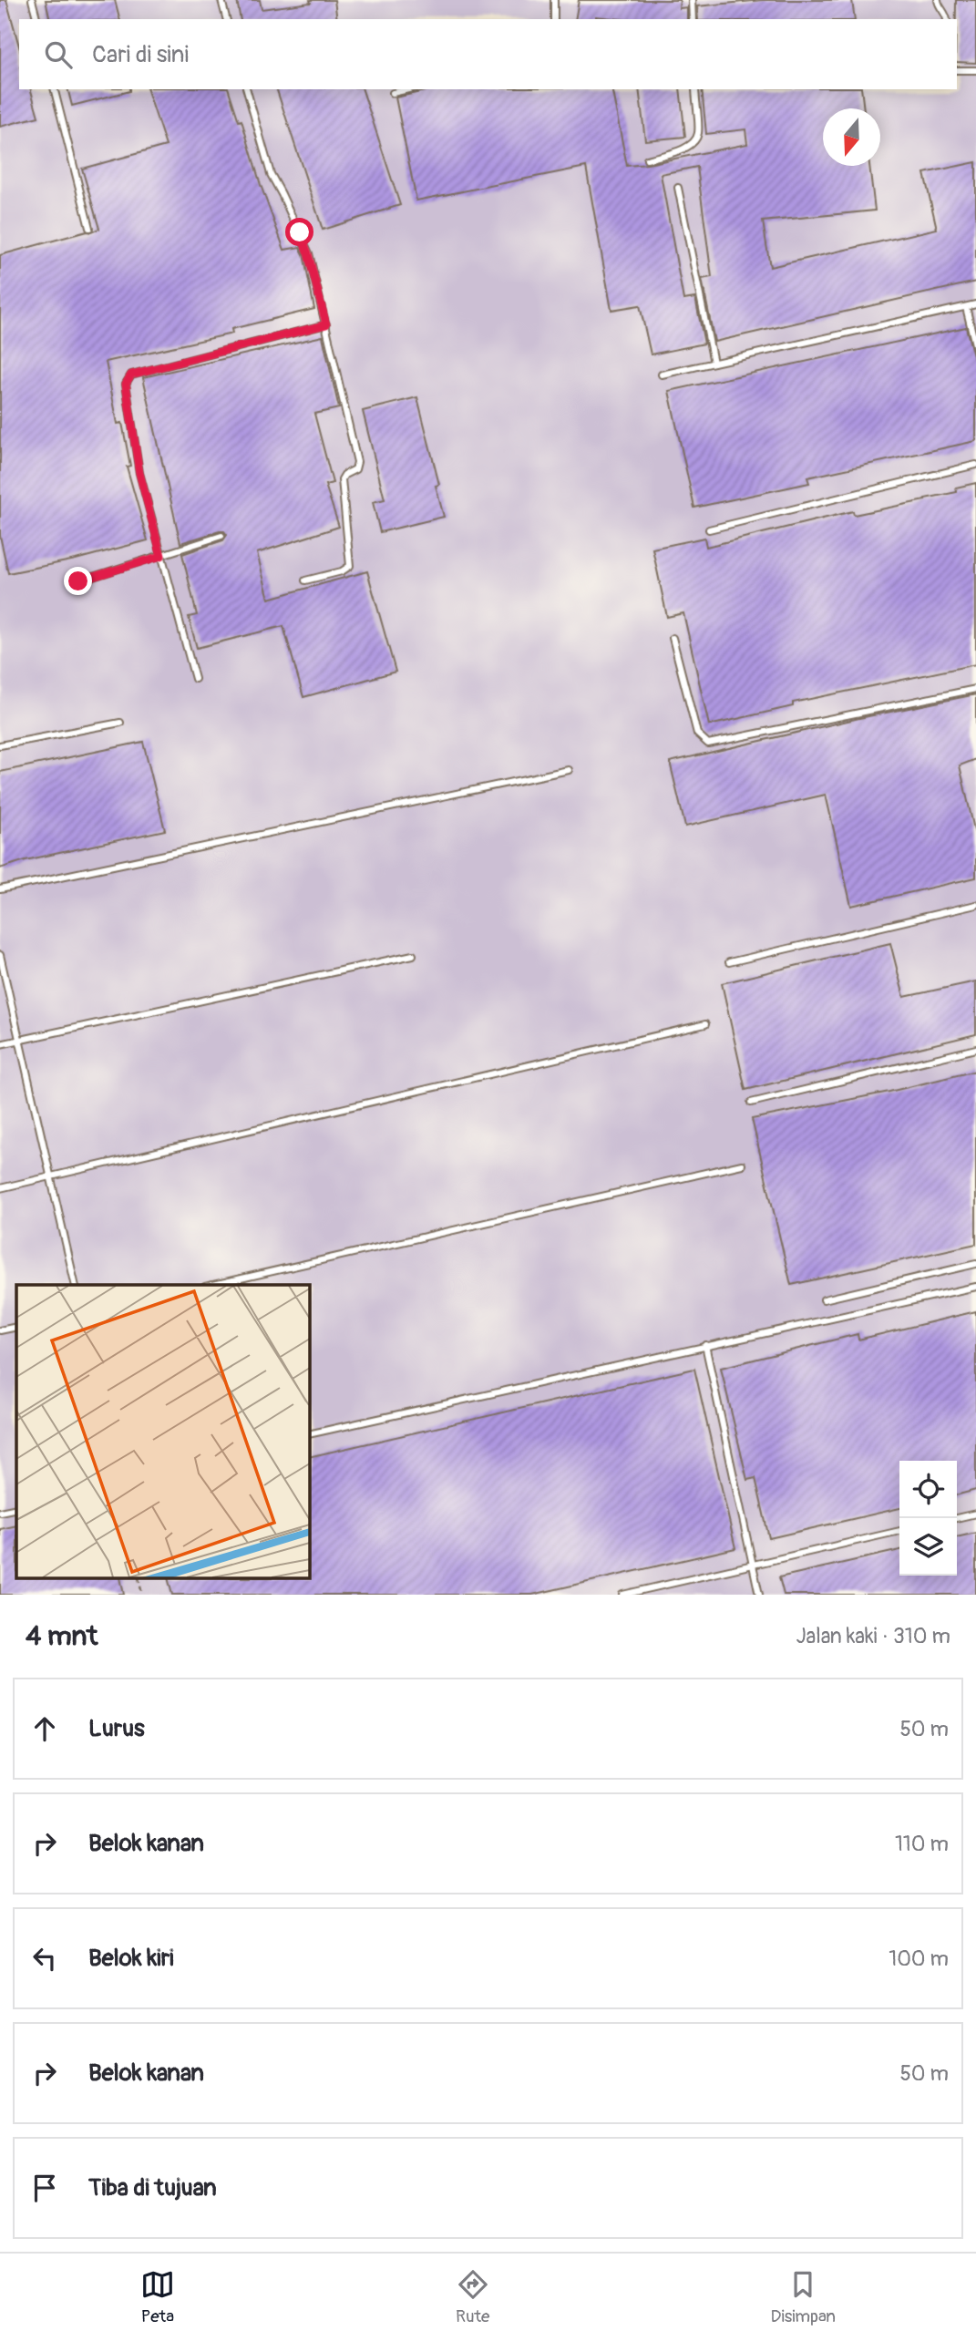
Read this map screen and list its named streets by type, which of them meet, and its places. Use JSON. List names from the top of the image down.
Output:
{
  "north": "bottom",
  "page": {
    "search": "Cari di sini",
    "heading": ["4 mnt", "Jalan kaki · 310 m"],
    "list": [
      ["Lurus", "50 m"],
      ["Belok kanan", "110 m"],
      ["Belok kiri", "100 m"],
      ["Belok kanan", "50 m"],
      "Tiba di tujuan"
    ],
    "nav": ["Peta", "Rute", "Disimpan"]
  }
}
